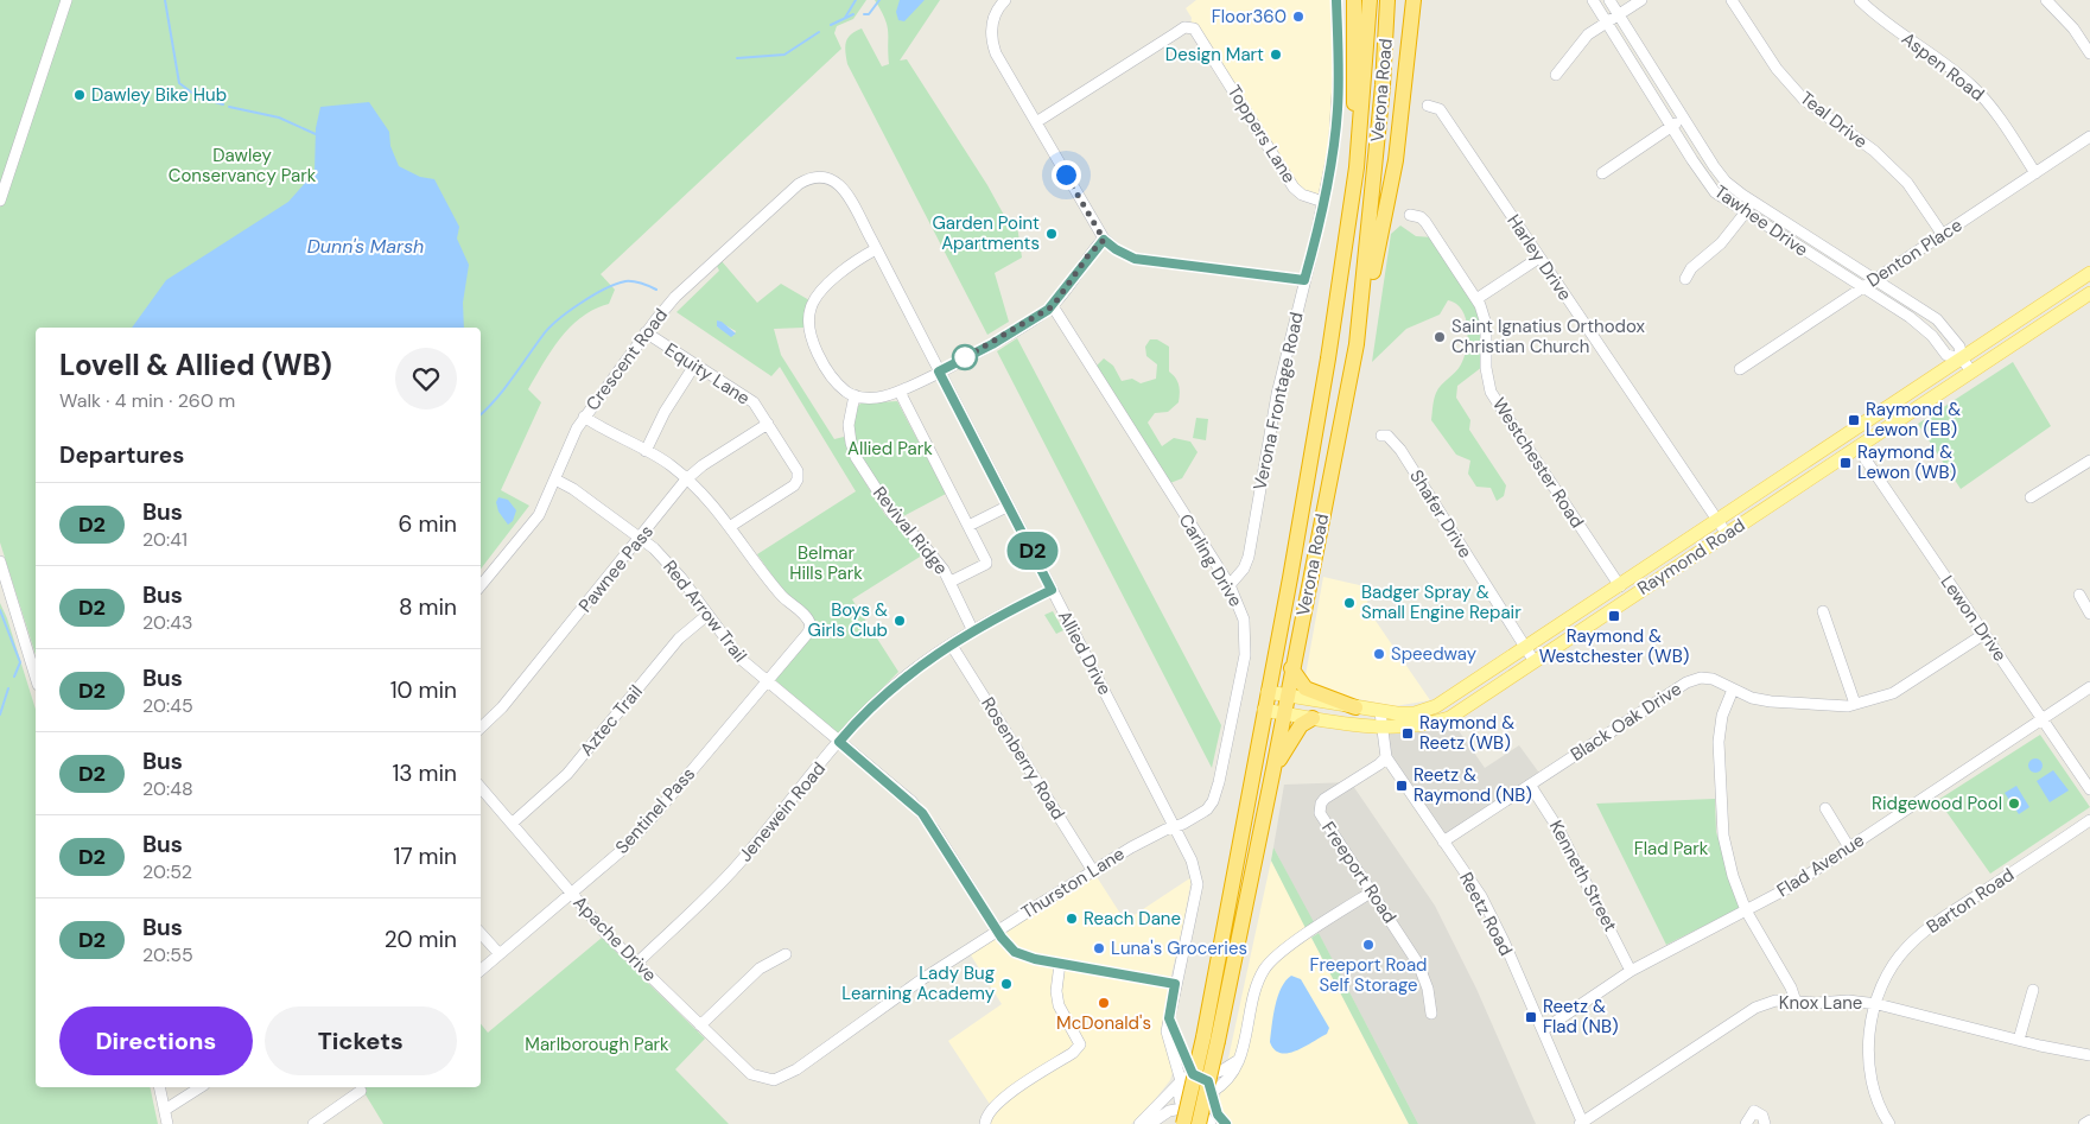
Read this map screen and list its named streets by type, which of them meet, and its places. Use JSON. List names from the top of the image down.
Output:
{
  "streets": {
    "highway": ["Verona Road"],
    "main road": ["Raymond Road"],
    "street": [
      "Aspen Road",
      "Teal Drive",
      "Toppers Lane",
      "Tawhee Drive",
      "Denton Place",
      "Harley Drive",
      "Crescent Road",
      "Equity Lane",
      "Verona Frontage Road",
      "Westchester Road",
      "Shafer Drive",
      "Revival Ridge",
      "Carling Drive",
      "Pawnee Pass",
      "Red Arrow Trail",
      "Lewon Drive",
      "Allied Drive",
      "Aztec Trail",
      "Black Oak Drive",
      "Rosenberry Road",
      "Sentinel Pass",
      "Jenewein Road",
      "Flad Avenue",
      "Freeport Road",
      "Kenneth Street",
      "Thurston Lane",
      "Barton Road",
      "Reetz Road",
      "Apache Drive",
      "Knox Lane"
    ]
  },
  "crossings": [
    ["Aspen Road", "Denton Place"],
    ["Verona Road", "Raymond Road"],
    ["Teal Drive", "Denton Place"],
    ["Toppers Lane", "Verona Frontage Road"],
    ["Tawhee Drive", "Denton Place"],
    ["Tawhee Drive", "Raymond Road"],
    ["Harley Drive", "Raymond Road"],
    ["Crescent Road", "Equity Lane"],
    ["Crescent Road", "Red Arrow Trail"],
    ["Crescent Road", "Allied Drive"],
    ["Equity Lane", "Pawnee Pass"],
    ["Equity Lane", "Sentinel Pass"],
    ["Verona Frontage Road", "Carling Drive"],
    ["Westchester Road", "Raymond Road"],
    ["Shafer Drive", "Raymond Road"],
    ["Revival Ridge", "Jenewein Road"],
    ["Raymond Road", "Lewon Drive"],
    ["Raymond Road", "Reetz Road"],
    ["Carling Drive", "Allied Drive"],
    ["Carling Drive", "Thurston Lane"],
    ["Pawnee Pass", "Red Arrow Trail"],
    ["Red Arrow Trail", "Allied Drive"],
    ["Red Arrow Trail", "Aztec Trail"],
    ["Red Arrow Trail", "Sentinel Pass"],
    ["Red Arrow Trail", "Jenewein Road"],
    ["Red Arrow Trail", "Thurston Lane"],
    ["Lewon Drive", "Black Oak Drive"],
    ["Lewon Drive", "Flad Avenue"],
    ["Allied Drive", "Jenewein Road"],
    ["Allied Drive", "Thurston Lane"],
    ["Aztec Trail", "Apache Drive"],
    ["Black Oak Drive", "Kenneth Street"],
    ["Black Oak Drive", "Reetz Road"],
    ["Rosenberry Road", "Jenewein Road"],
    ["Rosenberry Road", "Thurston Lane"],
    ["Sentinel Pass", "Apache Drive"],
    ["Jenewein Road", "Apache Drive"],
    ["Flad Avenue", "Kenneth Street"],
    ["Flad Avenue", "Reetz Road"],
    ["Freeport Road", "Reetz Road"],
    ["Thurston Lane", "Apache Drive"],
    ["Barton Road", "Knox Lane"],
    ["Reetz Road", "Knox Lane"]
  ],
  "water": ["Dunn's Marsh"],
  "parks": [
    "Dawley Conservancy Park",
    "Allied Park",
    "Belmar Hills Park",
    "Flad Park",
    "Marlborough Park"
  ],
  "places": {
    "other": [
      "Floor360",
      "Design Mart",
      "Dawley Bike Hub",
      "Garden Point Apartments",
      "Saint Ignatius Orthodox Christian Church",
      "Badger Spray & Small Engine Repair",
      "Boys & Girls Club",
      "Speedway",
      "Ridgewood Pool",
      "Reach Dane",
      "Freeport Road Self Storage",
      "Luna's Groceries",
      "Lady Bug Learning Academy",
      "McDonald's"
    ],
    "transit": [
      "Raymond & Lewon (EB)",
      "Raymond & Lewon (WB)",
      "Raymond & Westchester (WB)",
      "Raymond & Reetz (WB)",
      "Reetz & Raymond (NB)",
      "Reetz & Flad (NB)"
    ]
  },
  "lines": ["bus line D2"],
  "page": {
    "on_map": "D2",
    "heading": [
      ["Lovell & Allied (WB)", "Walk · 4 min · 260 m"],
      "Departures"
    ],
    "list": [
      {
        "mark": "D2",
        "name": "Bus",
        "note": "20:41",
        "value": "6 min"
      },
      {
        "mark": "D2",
        "name": "Bus",
        "note": "20:43",
        "value": "8 min"
      },
      {
        "mark": "D2",
        "name": "Bus",
        "note": "20:45",
        "value": "10 min"
      },
      {
        "mark": "D2",
        "name": "Bus",
        "note": "20:48",
        "value": "13 min"
      },
      {
        "mark": "D2",
        "name": "Bus",
        "note": "20:52",
        "value": "17 min"
      },
      {
        "mark": "D2",
        "name": "Bus",
        "note": "20:55",
        "value": "20 min"
      }
    ],
    "buttons": ["Directions", "Tickets"]
  }
}
